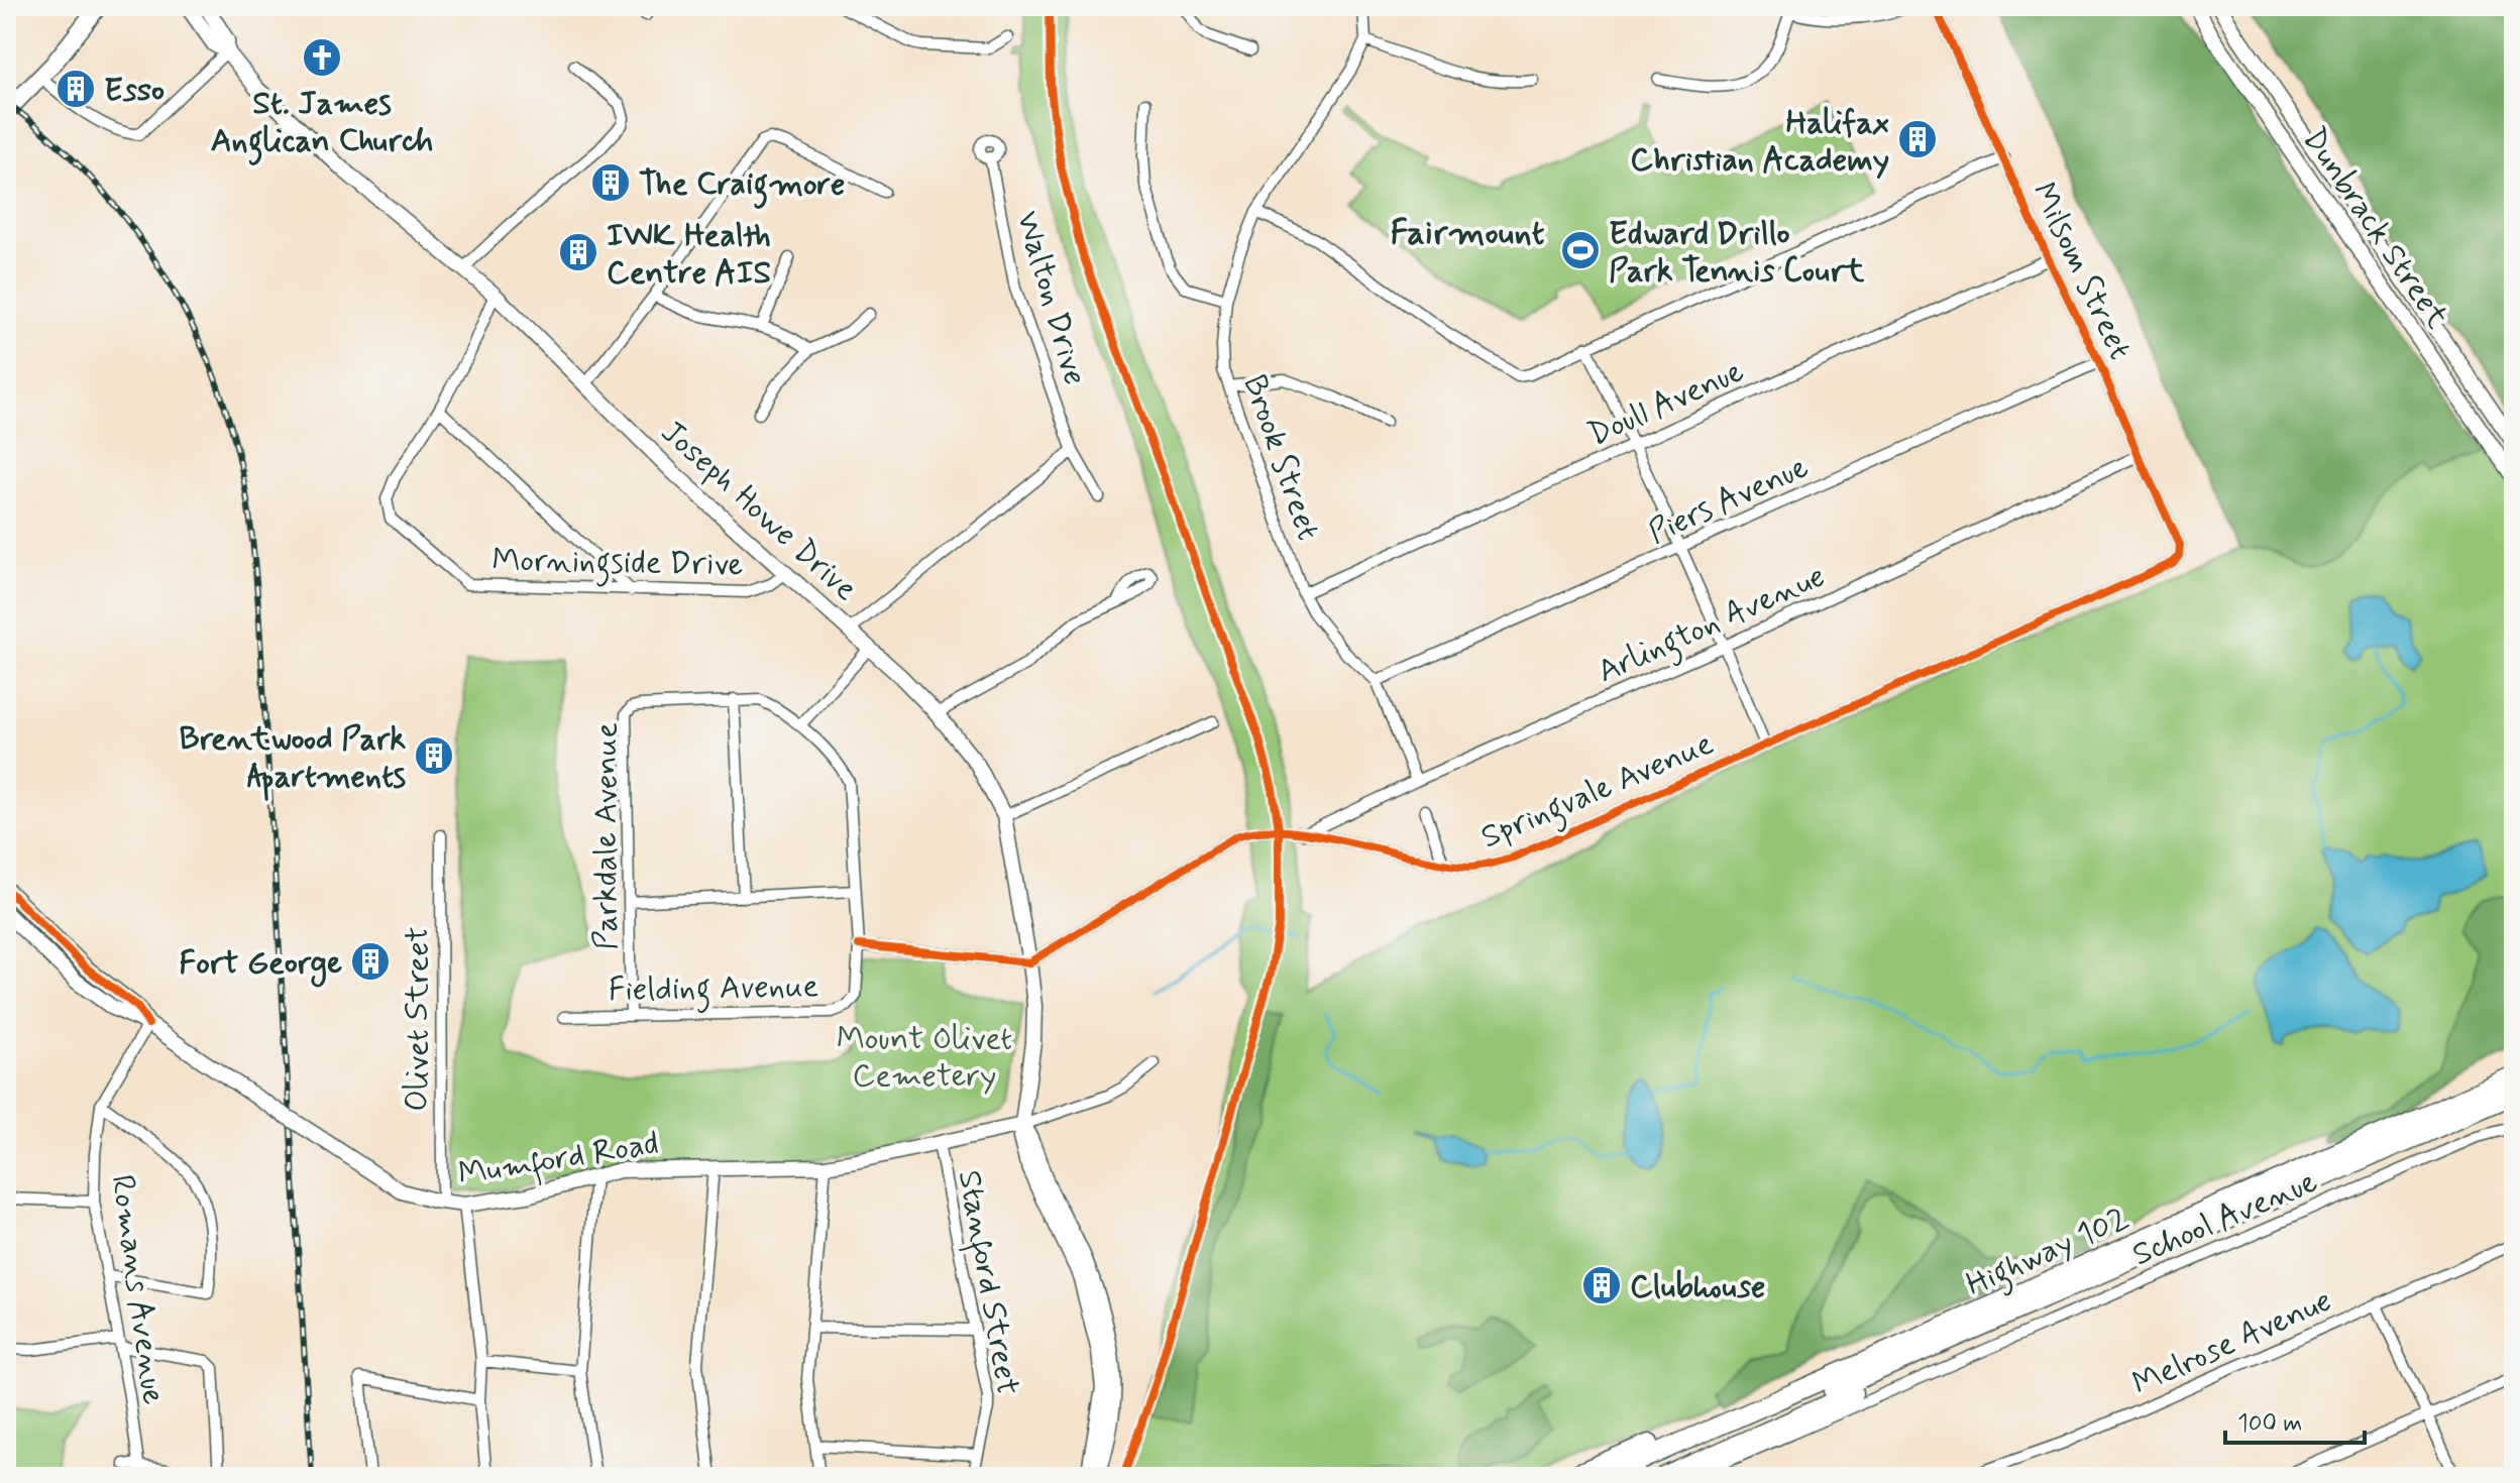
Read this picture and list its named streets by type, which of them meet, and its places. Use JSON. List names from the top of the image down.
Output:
{
  "streets": {
    "highway": ["Highway 102"],
    "main road": ["Dunbrack Street", "Joseph Howe Drive", "Mumford Road"],
    "street": [
      "Milsom Street",
      "Walton Drive",
      "Doull Avenue",
      "Brook Street",
      "Piers Avenue",
      "Morningside Drive",
      "Arlington Avenue",
      "Springvale Avenue",
      "Parkdale Avenue",
      "Fielding Avenue",
      "Olivet Street",
      "School Avenue",
      "Stanford Street",
      "Romans Avenue",
      "Melrose Avenue"
    ]
  },
  "crossings": [
    ["Milsom Street", "Doull Avenue"],
    ["Milsom Street", "Piers Avenue"],
    ["Milsom Street", "Arlington Avenue"],
    ["Milsom Street", "Springvale Avenue"],
    ["Doull Avenue", "Brook Street"],
    ["Brook Street", "Piers Avenue"],
    ["Brook Street", "Arlington Avenue"],
    ["Joseph Howe Drive", "Morningside Drive"],
    ["Joseph Howe Drive", "Springvale Avenue"],
    ["Joseph Howe Drive", "Mumford Road"],
    ["Arlington Avenue", "Springvale Avenue"],
    ["Parkdale Avenue", "Fielding Avenue"],
    ["Olivet Street", "Mumford Road"],
    ["Mumford Road", "Stanford Street"],
    ["Mumford Road", "Romans Avenue"]
  ],
  "districts": ["Fairmount"],
  "parks": ["Mount Olivet Cemetery"],
  "places": {
    "church": ["St. James Anglican Church"],
    "building": [
      "Esso",
      "Halifax Christian Academy",
      "The Craigmore",
      "IWK Health Centre AIS",
      "Brentwood Park Apartments",
      "Fort George",
      "Clubhouse"
    ],
    "sports": ["Edward Drillo Park Tennis Court"]
  },
  "scale_bar": "100 m"
}
